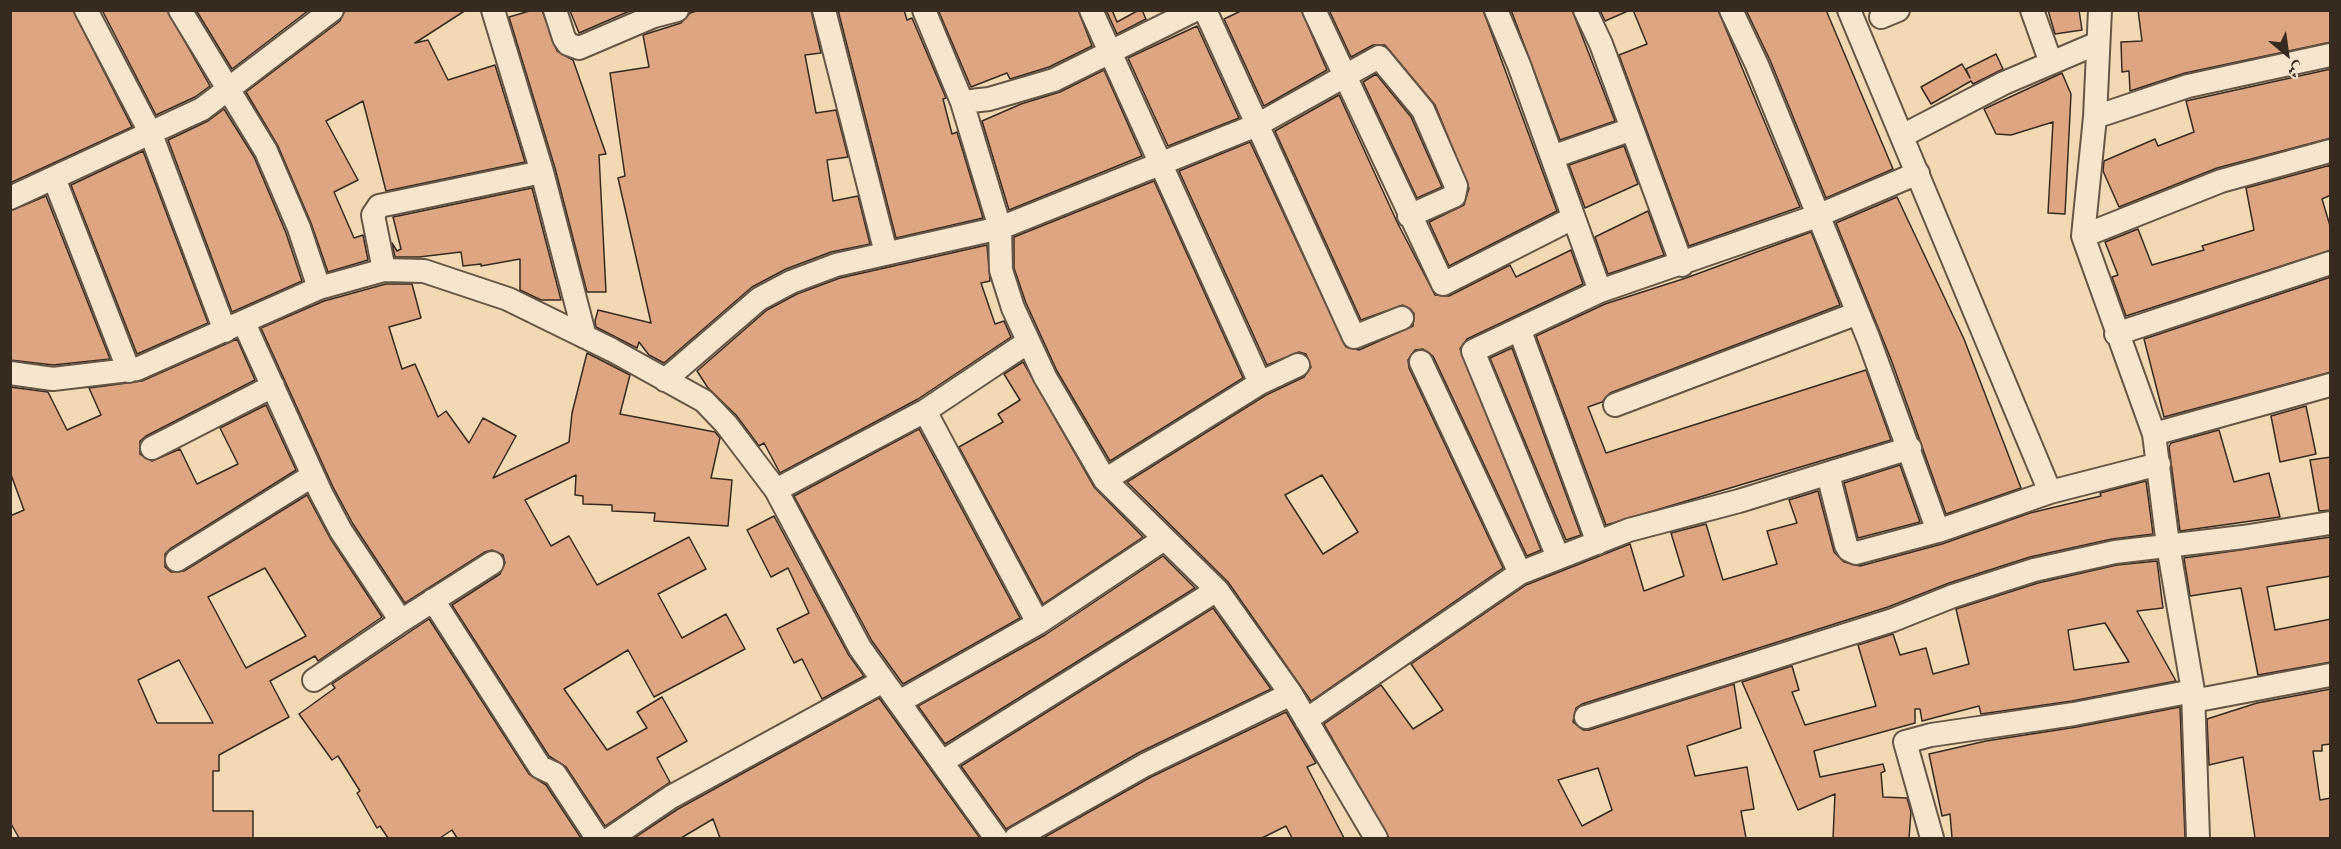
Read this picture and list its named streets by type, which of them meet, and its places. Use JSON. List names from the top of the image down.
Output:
{
  "north": "bottom right"
}
